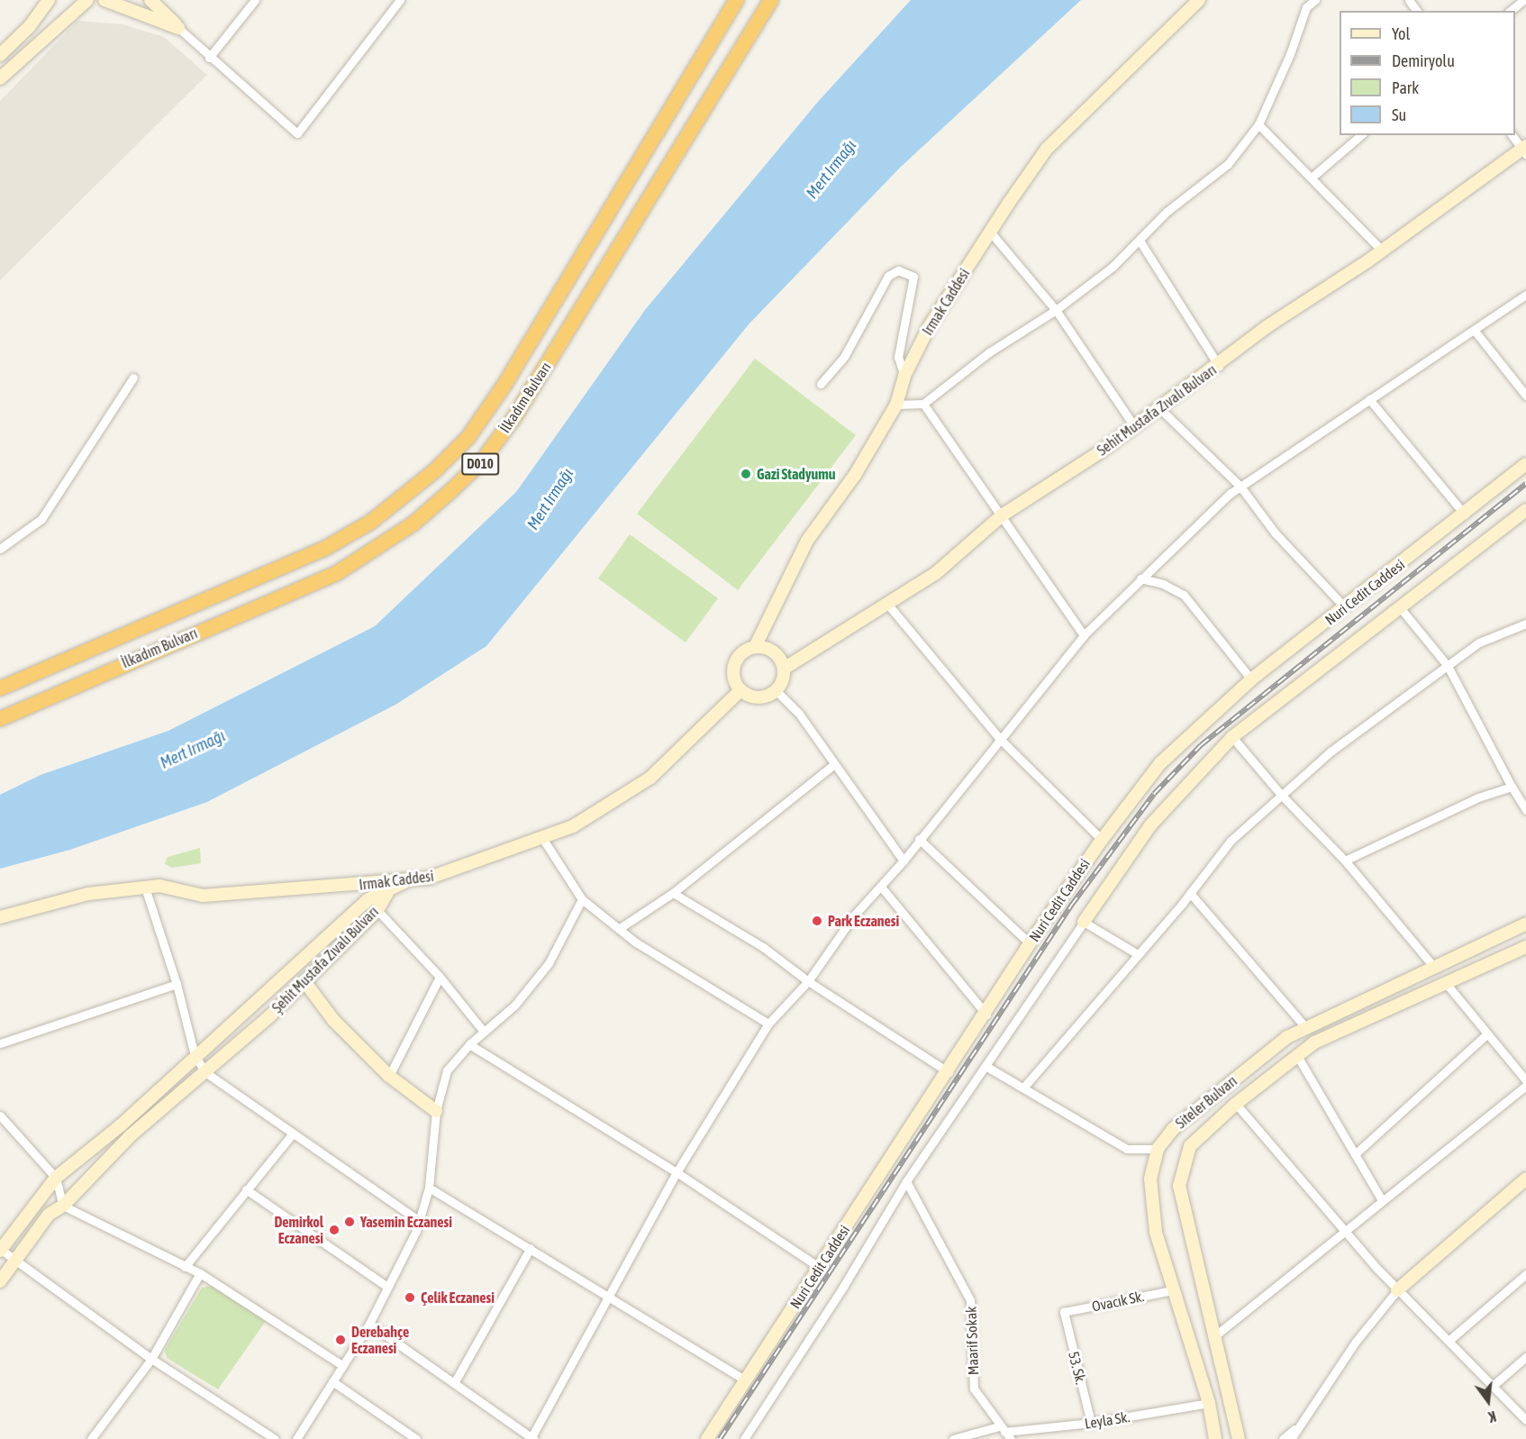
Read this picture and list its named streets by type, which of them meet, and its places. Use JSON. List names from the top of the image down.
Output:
{
  "streets": {
    "highway": ["İlkadım Bulvarı", "D010"],
    "street": [
      "Irmak Caddesi",
      "Sehit Mustafa Zıvalı Bulvarı",
      "Nuri Cedit Caddesi",
      "Şehit Mustafa Zıvalı Bulvarı",
      "Siteler Bulvarı",
      "Ovacık Sk.",
      "Maarif Sokak",
      "53. Sk.",
      "Leyla Sk."
    ]
  },
  "crossings": [
    ["Irmak Caddesi", "Sehit Mustafa Zıvalı Bulvarı"],
    ["Siteler Bulvarı", "Ovacık Sk."],
    ["Siteler Bulvarı", "Leyla Sk."],
    ["Ovacık Sk.", "53. Sk."],
    ["Maarif Sokak", "Leyla Sk."],
    ["53. Sk.", "Leyla Sk."]
  ],
  "water": ["Mert Irmağı"],
  "places": [
    "Gazi Stadyumu",
    "Park Eczanesi",
    "Yasemin Eczanesi",
    "Demirkol Eczanesi",
    "Çelik Eczanesi",
    "Derebahçe Eczanesi"
  ],
  "legend": [
    "Yol",
    "Demiryolu",
    "Park",
    "Su"
  ],
  "north": "bottom"
}
